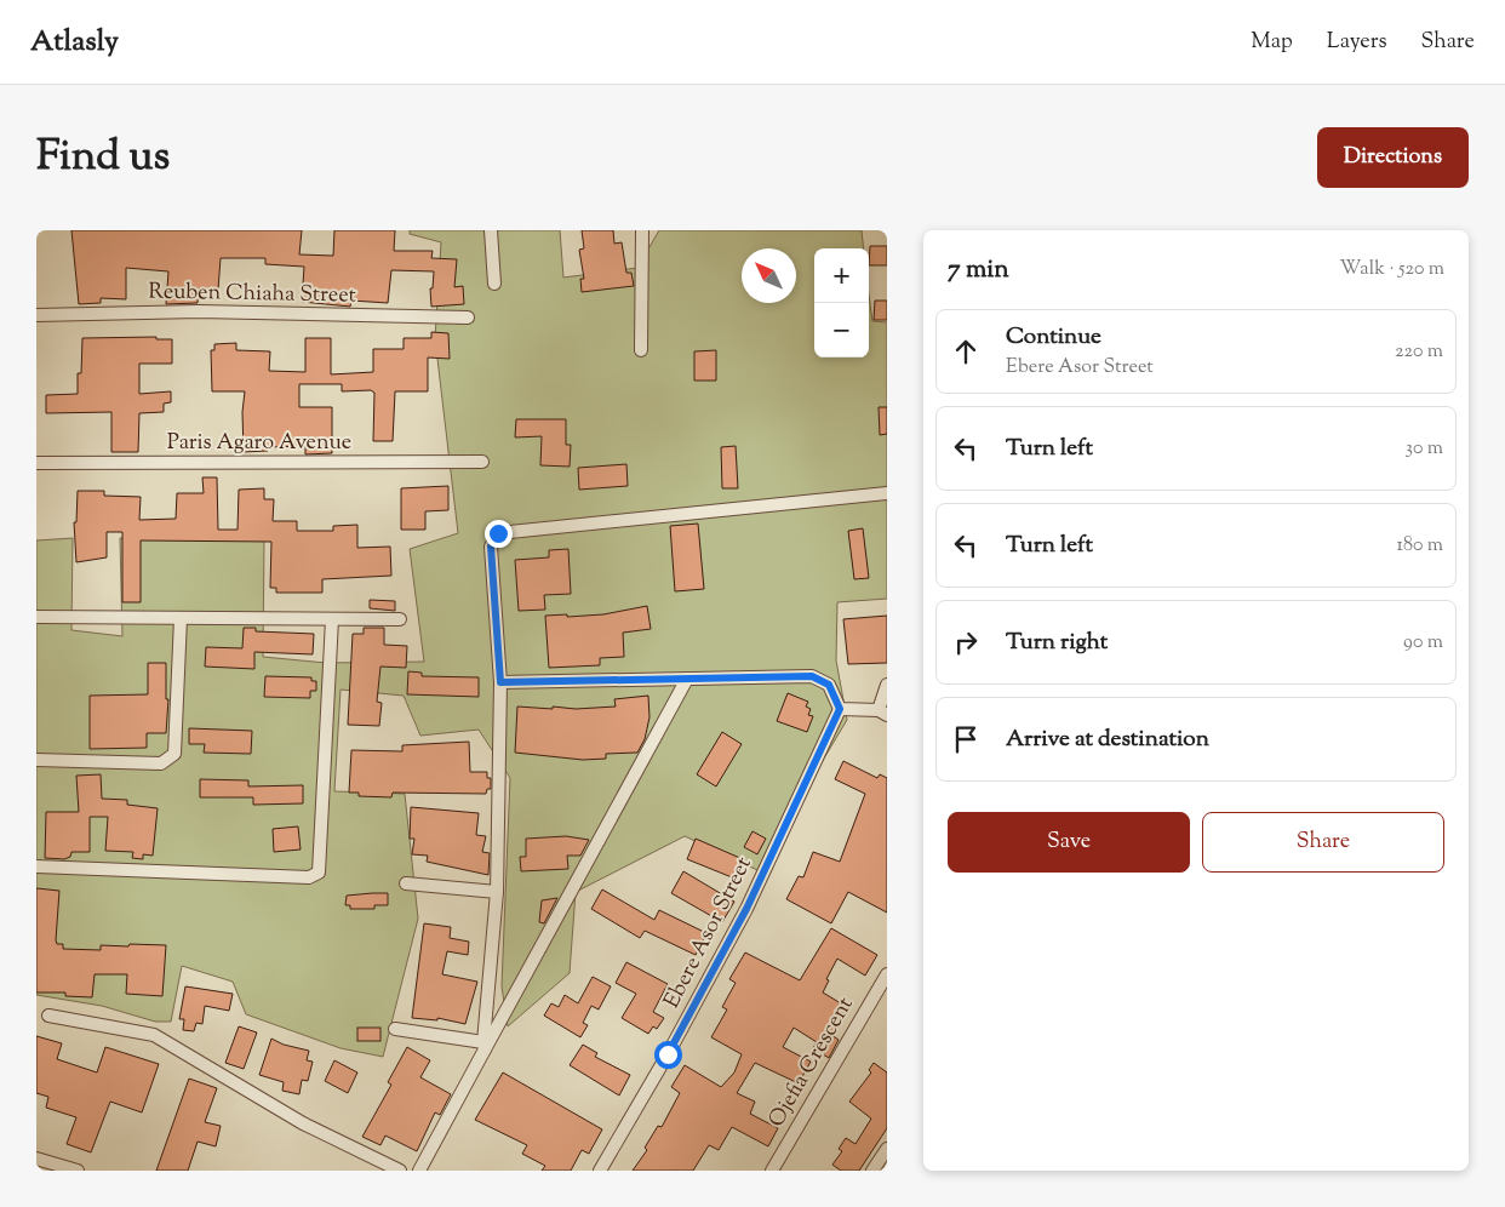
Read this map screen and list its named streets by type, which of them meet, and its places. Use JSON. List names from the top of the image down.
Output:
{
  "streets": {
    "street": [
      "Reuben Chiaha Street",
      "Paris Agaro Avenue",
      "Ebere Asor Street",
      "Ojefia Crescent"
    ]
  },
  "north": "top left",
  "page": {
    "header": "Atlasly",
    "nav": ["Map", "Layers", "Share"],
    "title": "Find us",
    "buttons": [
      "Directions",
      ["Save", "Share"]
    ],
    "heading": ["7 min", "Walk · 520 m"],
    "map_buttons": ["+", "−"],
    "list": [
      ["Continue", "Ebere Asor Street", "220 m"],
      ["Turn left", "30 m"],
      ["Turn left", "180 m"],
      ["Turn right", "90 m"],
      "Arrive at destination"
    ]
  }
}
